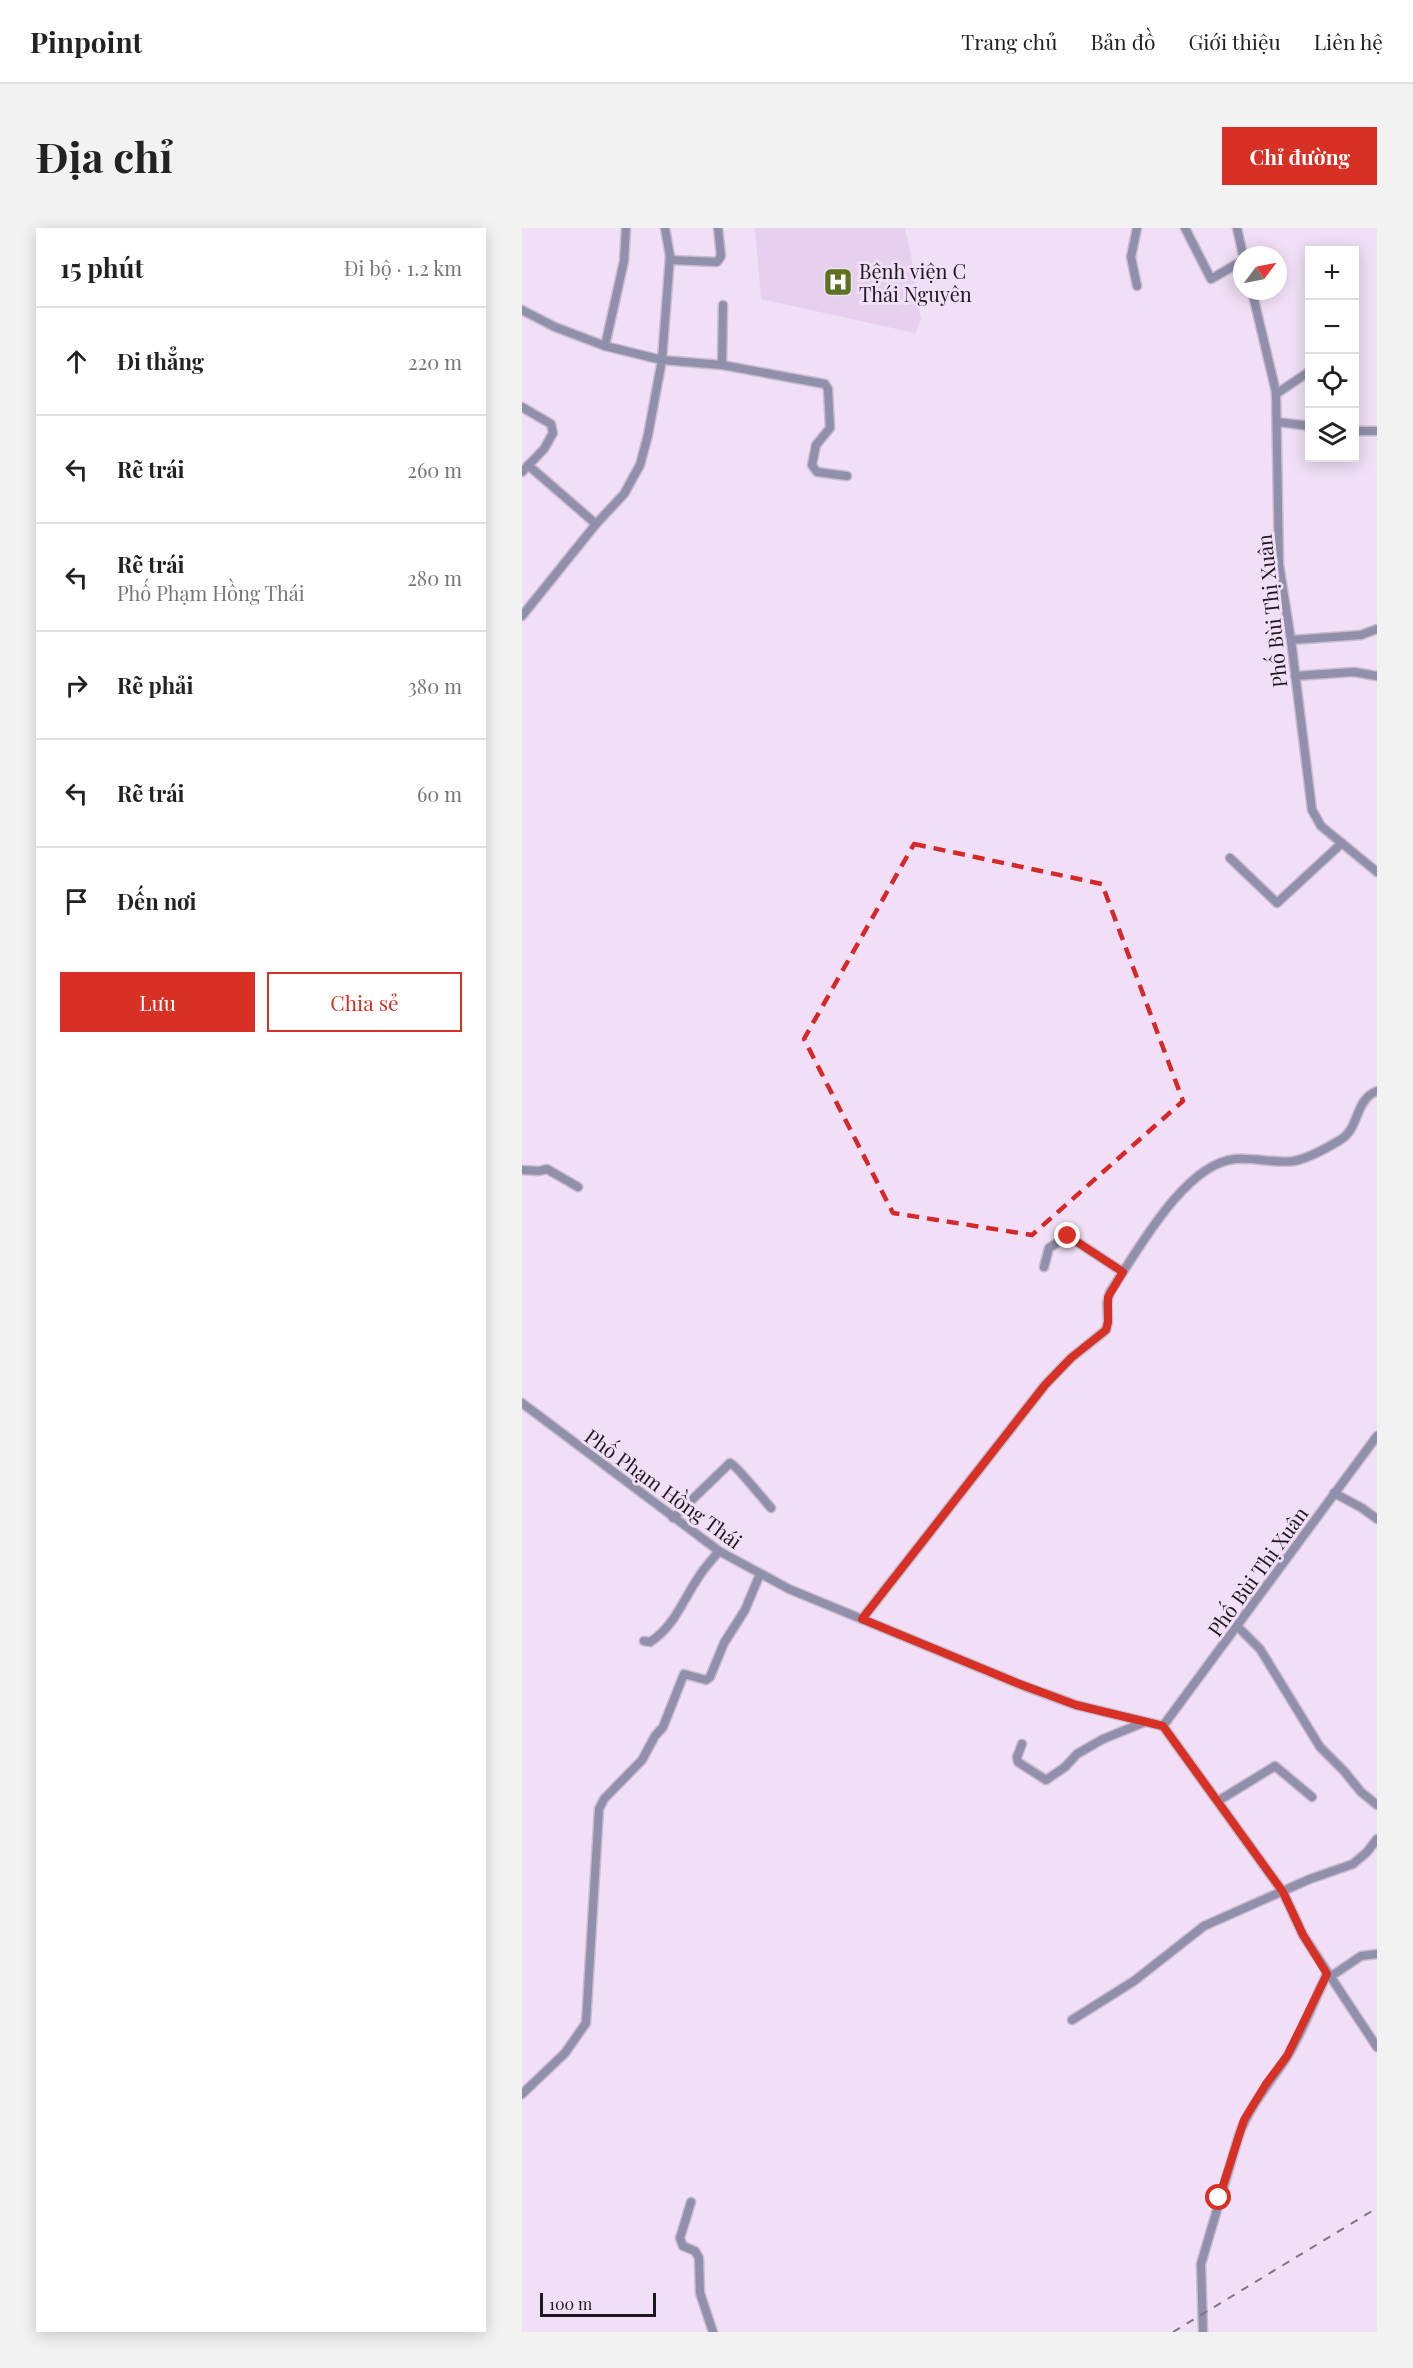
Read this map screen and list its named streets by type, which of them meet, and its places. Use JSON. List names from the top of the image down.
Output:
{
  "streets": {
    "street": ["Phố Bùi Thị Xuân", "Phố Phạm Hồng Thái"]
  },
  "crossings": [
    ["Phố Bùi Thị Xuân", "Phố Phạm Hồng Thái"]
  ],
  "places": {
    "hospital": ["Bệnh viện C Thái Nguyên"]
  },
  "scale_bar": "100 m",
  "north": "top right",
  "page": {
    "header": "Pinpoint",
    "nav": [
      "Trang chủ",
      "Bản đồ",
      "Giới thiệu",
      "Liên hệ"
    ],
    "buttons": [
      "Chỉ đường",
      ["Lưu", "Chia sẻ"]
    ],
    "title": "Địa chỉ",
    "heading": ["15 phút", "Đi bộ · 1.2 km"],
    "map_buttons": ["+", "−"],
    "list": [
      ["Đi thẳng", "220 m"],
      ["Rẽ trái", "260 m"],
      ["Rẽ trái", "Phố Phạm Hồng Thái", "280 m"],
      ["Rẽ phải", "380 m"],
      ["Rẽ trái", "60 m"],
      "Đến nơi"
    ],
    "scale": "100 m"
  }
}
